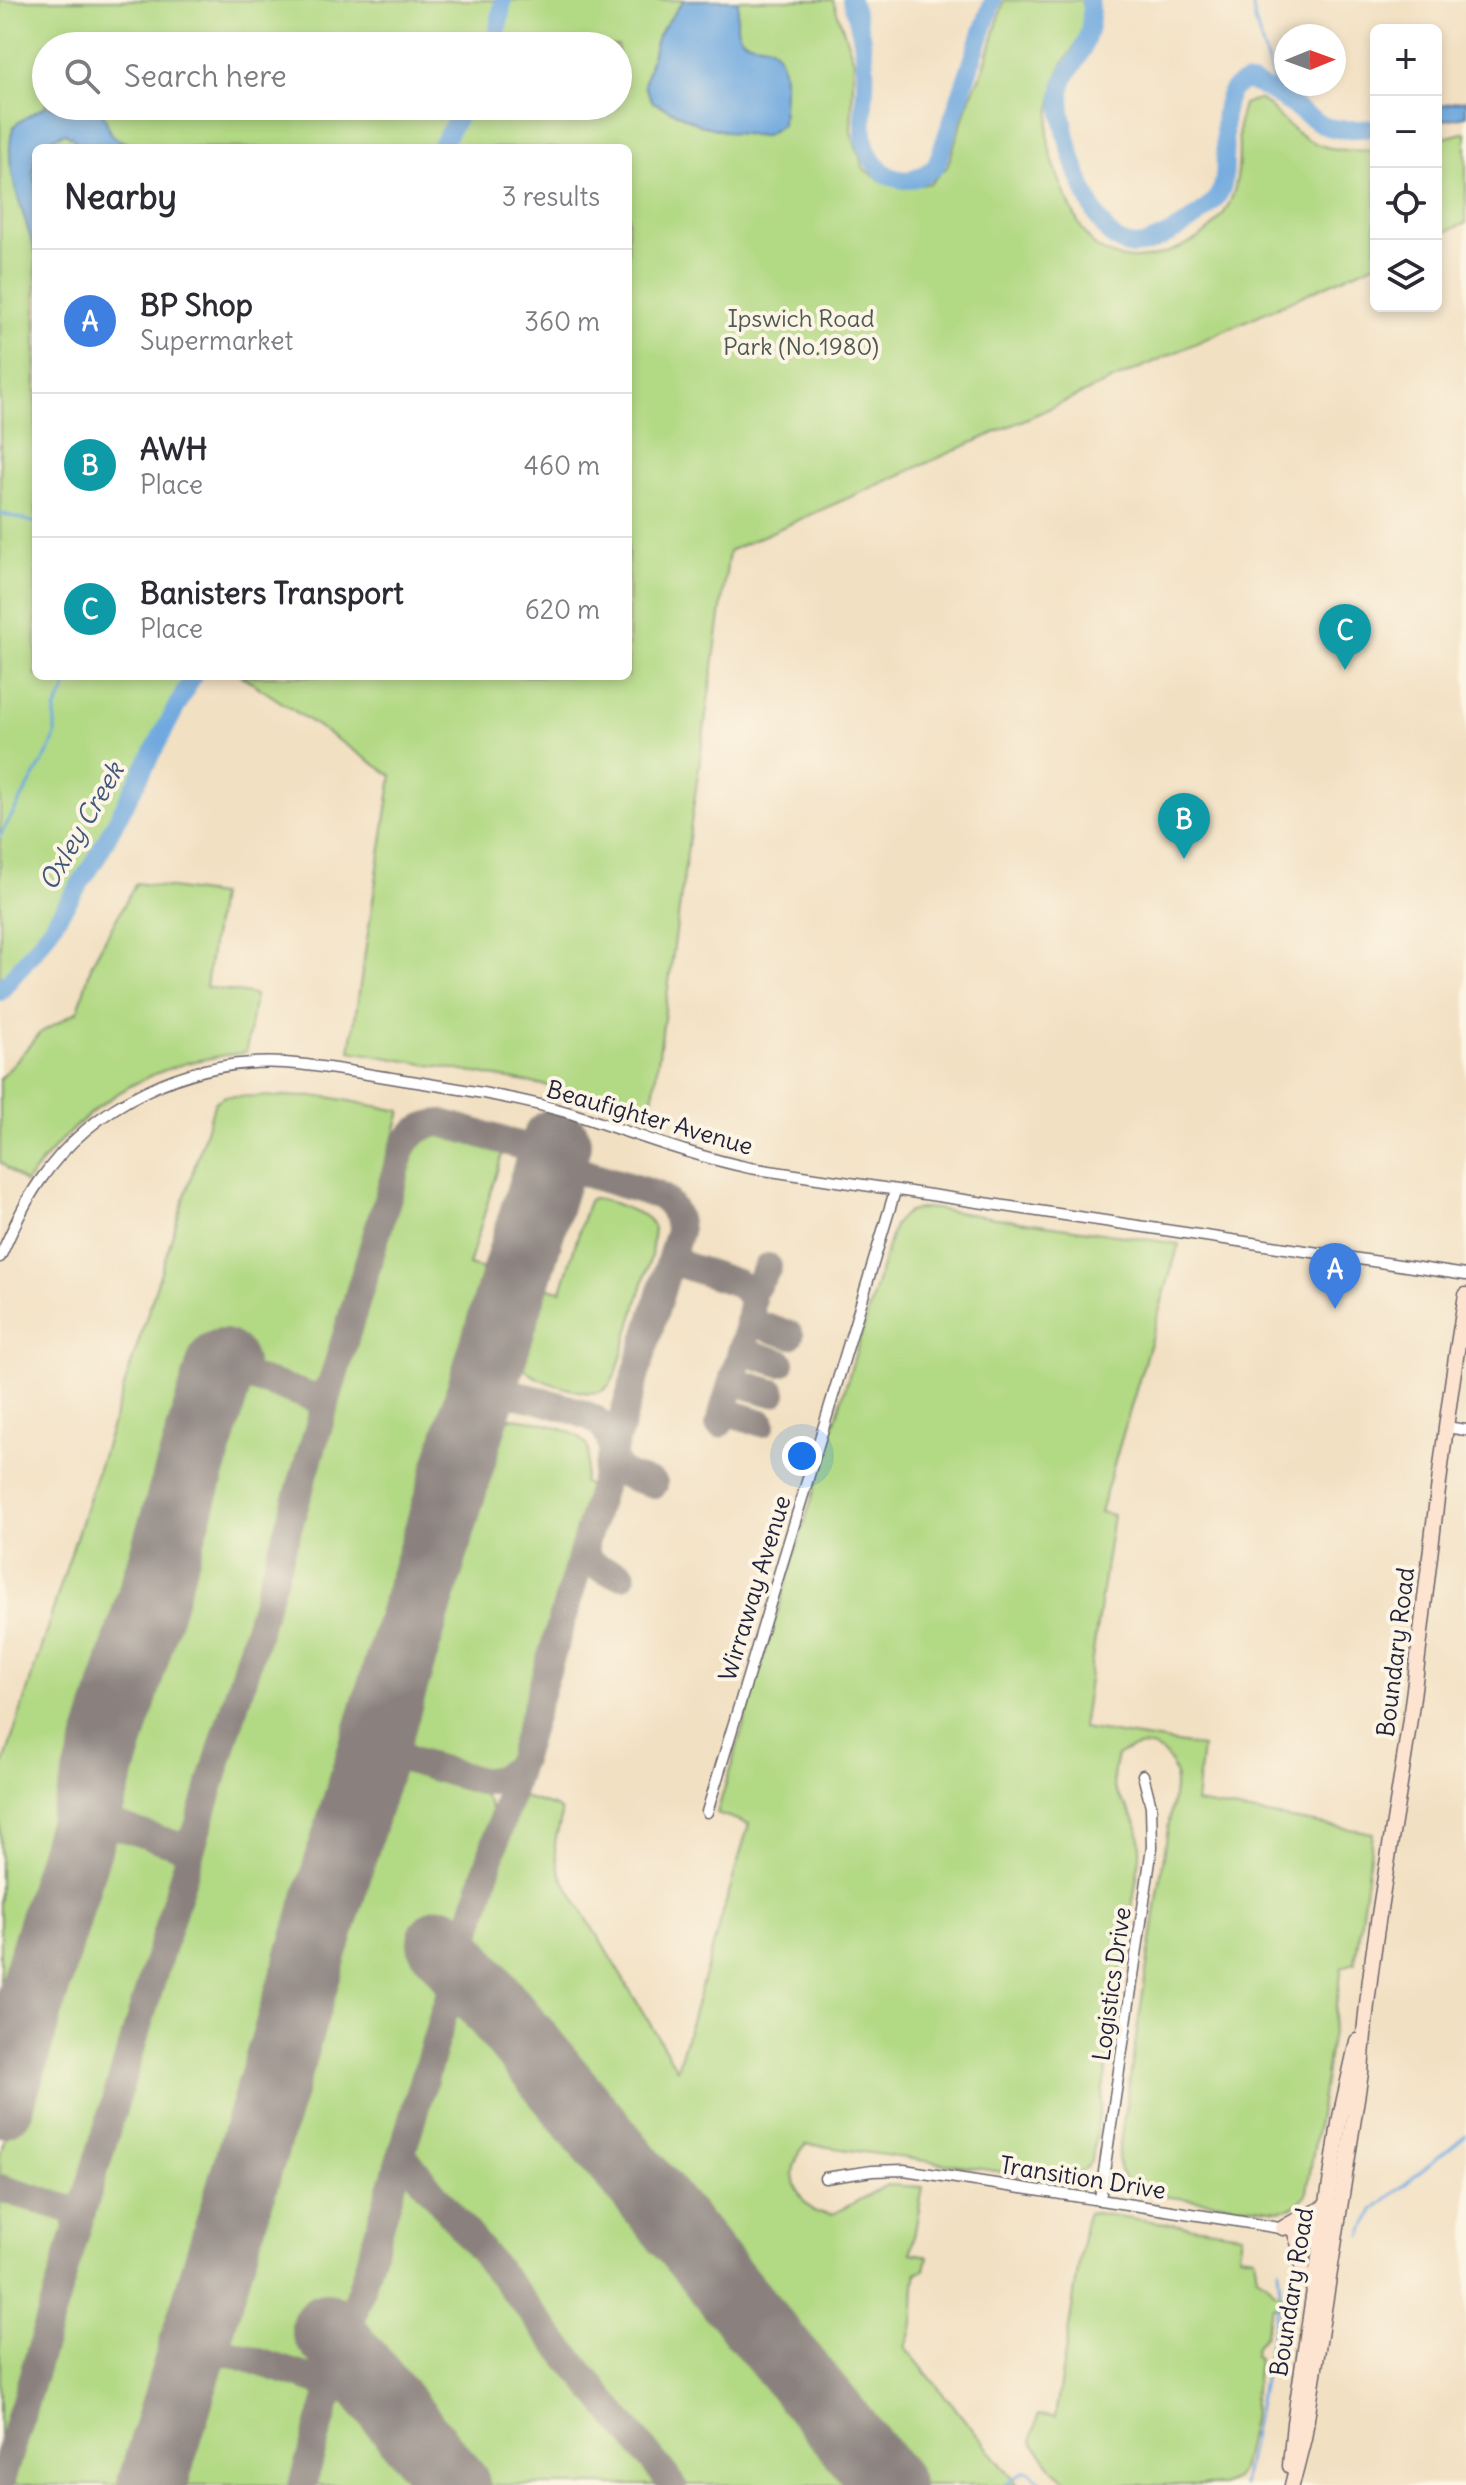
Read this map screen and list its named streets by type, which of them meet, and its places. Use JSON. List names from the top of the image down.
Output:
{
  "streets": {
    "main road": ["Boundary Road"],
    "street": [
      "Beaufighter Avenue",
      "Wirraway Avenue",
      "Logistics Drive",
      "Transition Drive"
    ]
  },
  "crossings": [
    ["Beaufighter Avenue", "Wirraway Avenue"],
    ["Boundary Road", "Transition Drive"],
    ["Logistics Drive", "Transition Drive"]
  ],
  "water": ["Oxley Creek"],
  "parks": ["Ipswich Road Park (No.1980)"],
  "north": "right",
  "page": {
    "map_buttons": ["+", "−"],
    "search": "Search here",
    "heading": ["Nearby", "3 results"],
    "list": [
      {
        "mark": "A",
        "name": "BP Shop",
        "note": "Supermarket",
        "value": "360 m"
      },
      {
        "mark": "B",
        "name": "AWH",
        "note": "Place",
        "value": "460 m"
      },
      {
        "mark": "C",
        "name": "Banisters Transport",
        "note": "Place",
        "value": "620 m"
      }
    ],
    "pins": ["C", "B", "A"]
  }
}
